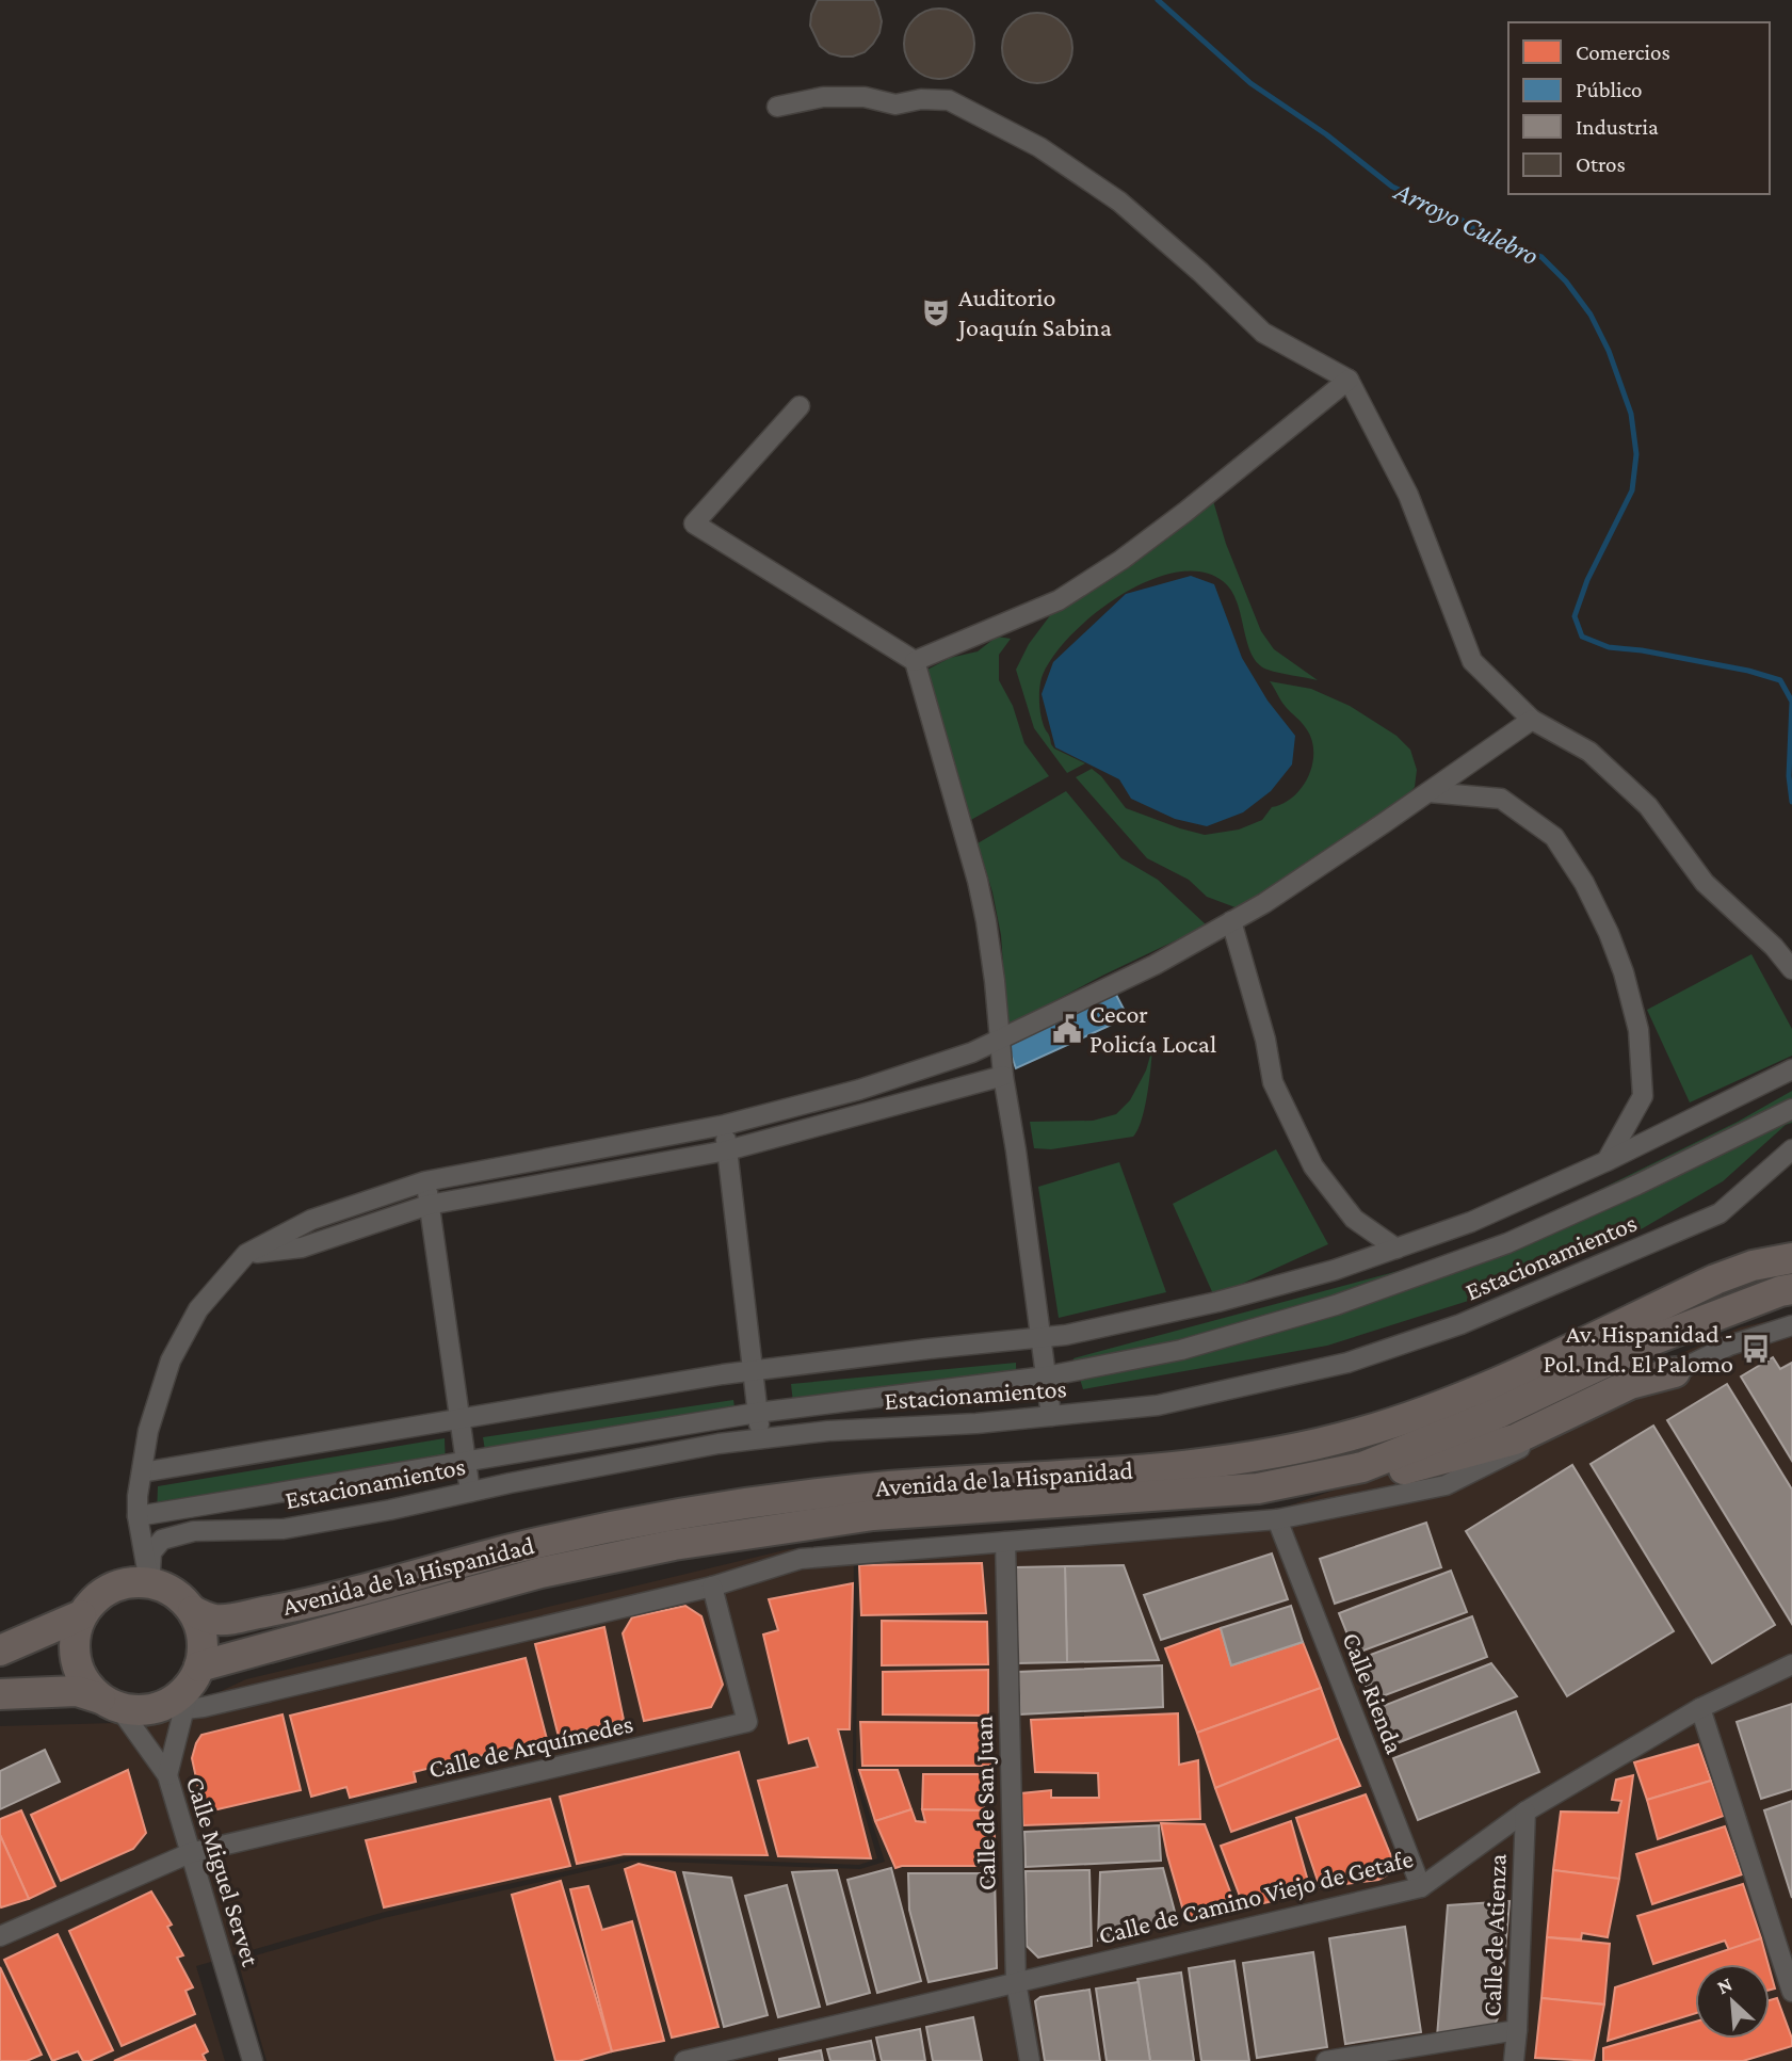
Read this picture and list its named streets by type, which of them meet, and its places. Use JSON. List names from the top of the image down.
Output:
{
  "streets": {
    "main road": ["Avenida de la Hispanidad"],
    "street": [
      "Estacionamientos",
      "Calle Rienda",
      "Calle de Arquímedes",
      "Calle de San Juan",
      "Calle Miguel Servet",
      "Calle de Camino Viejo de Getafe",
      "Calle de Atienza"
    ]
  },
  "crossings": [
    ["Estacionamientos", "Avenida de la Hispanidad"],
    ["Estacionamientos", "Calle Miguel Servet"],
    ["Avenida de la Hispanidad", "Calle Miguel Servet"],
    ["Calle Rienda", "Calle de Camino Viejo de Getafe"],
    ["Calle de Arquímedes", "Calle Miguel Servet"],
    ["Calle de San Juan", "Calle de Camino Viejo de Getafe"],
    ["Calle de Camino Viejo de Getafe", "Calle de Atienza"]
  ],
  "water": ["Arroyo Culebro"],
  "places": {
    "theatre": ["Auditorio Joaquín Sabina"],
    "public building": ["Cecor Policía Local"],
    "bus stop": ["Av. Hispanidad - Pol. Ind. El Palomo"]
  },
  "legend": [
    "Comercios",
    "Público",
    "Industria",
    "Otros"
  ],
  "north": "top left"
}
